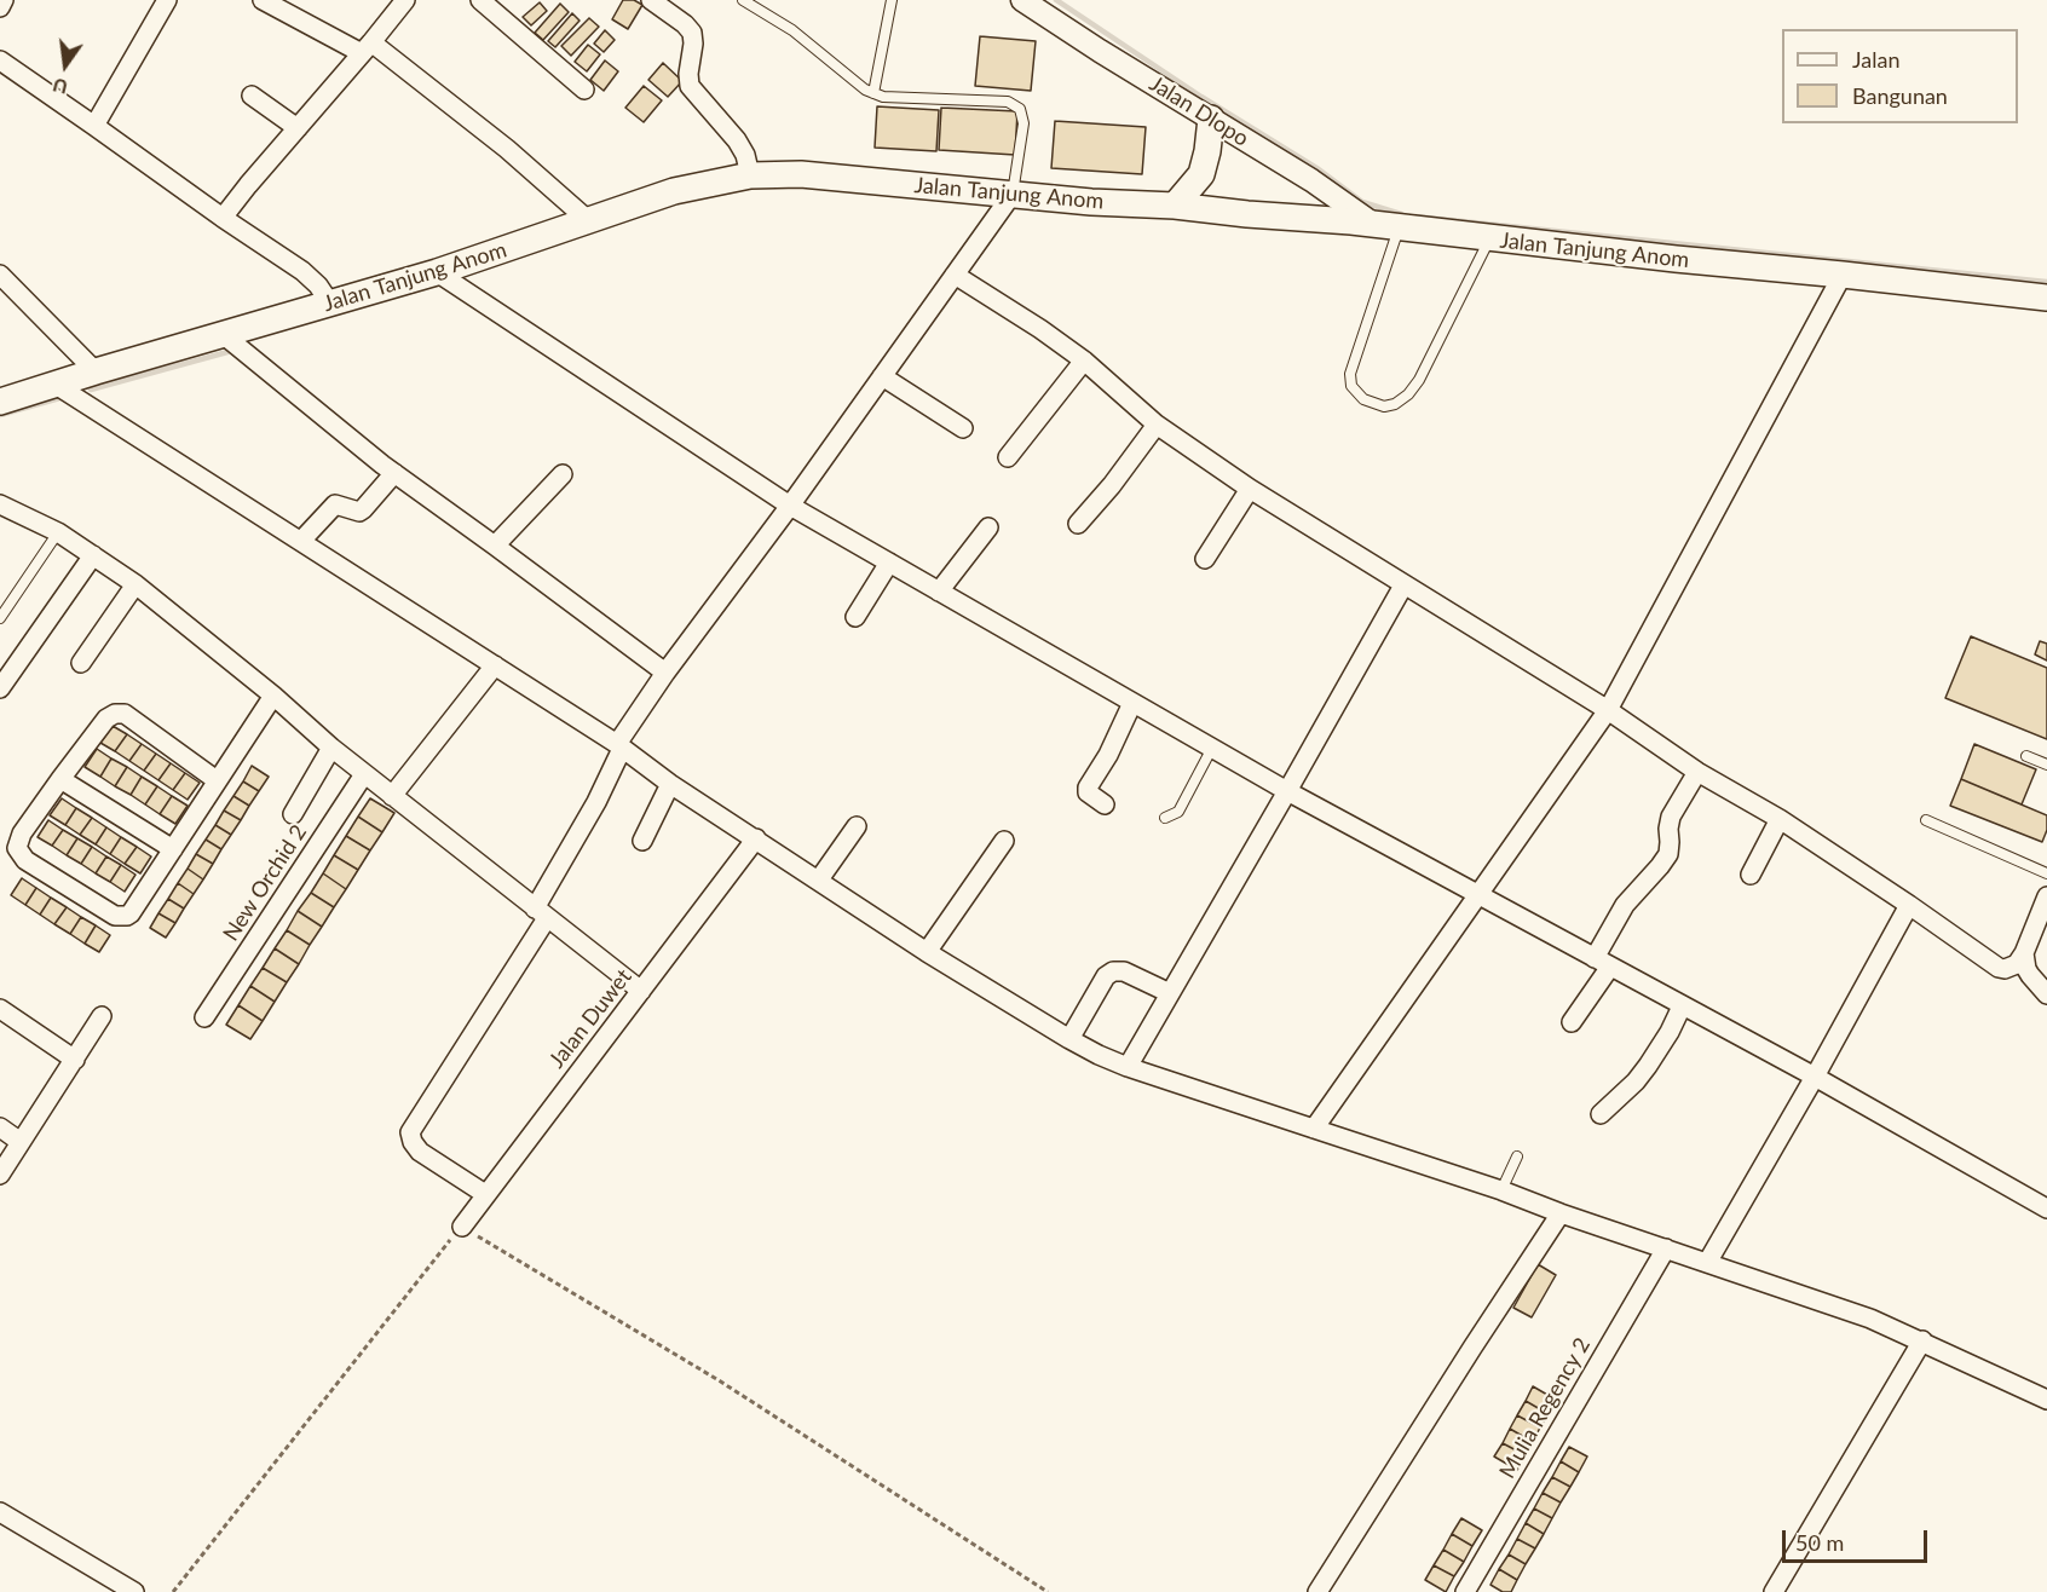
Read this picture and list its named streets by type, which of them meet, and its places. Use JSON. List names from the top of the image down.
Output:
{
  "streets": {
    "main road": ["Jalan Tanjung Anom"],
    "street": [
      "Jalan Dlopo",
      "New Orchid 2",
      "Jalan Duwet",
      "Mulia Regency 2"
    ]
  },
  "crossings": [
    ["Jalan Dlopo", "Jalan Tanjung Anom"]
  ],
  "legend": ["Jalan", "Bangunan"],
  "scale_bar": "50 m",
  "north": "bottom"
}
